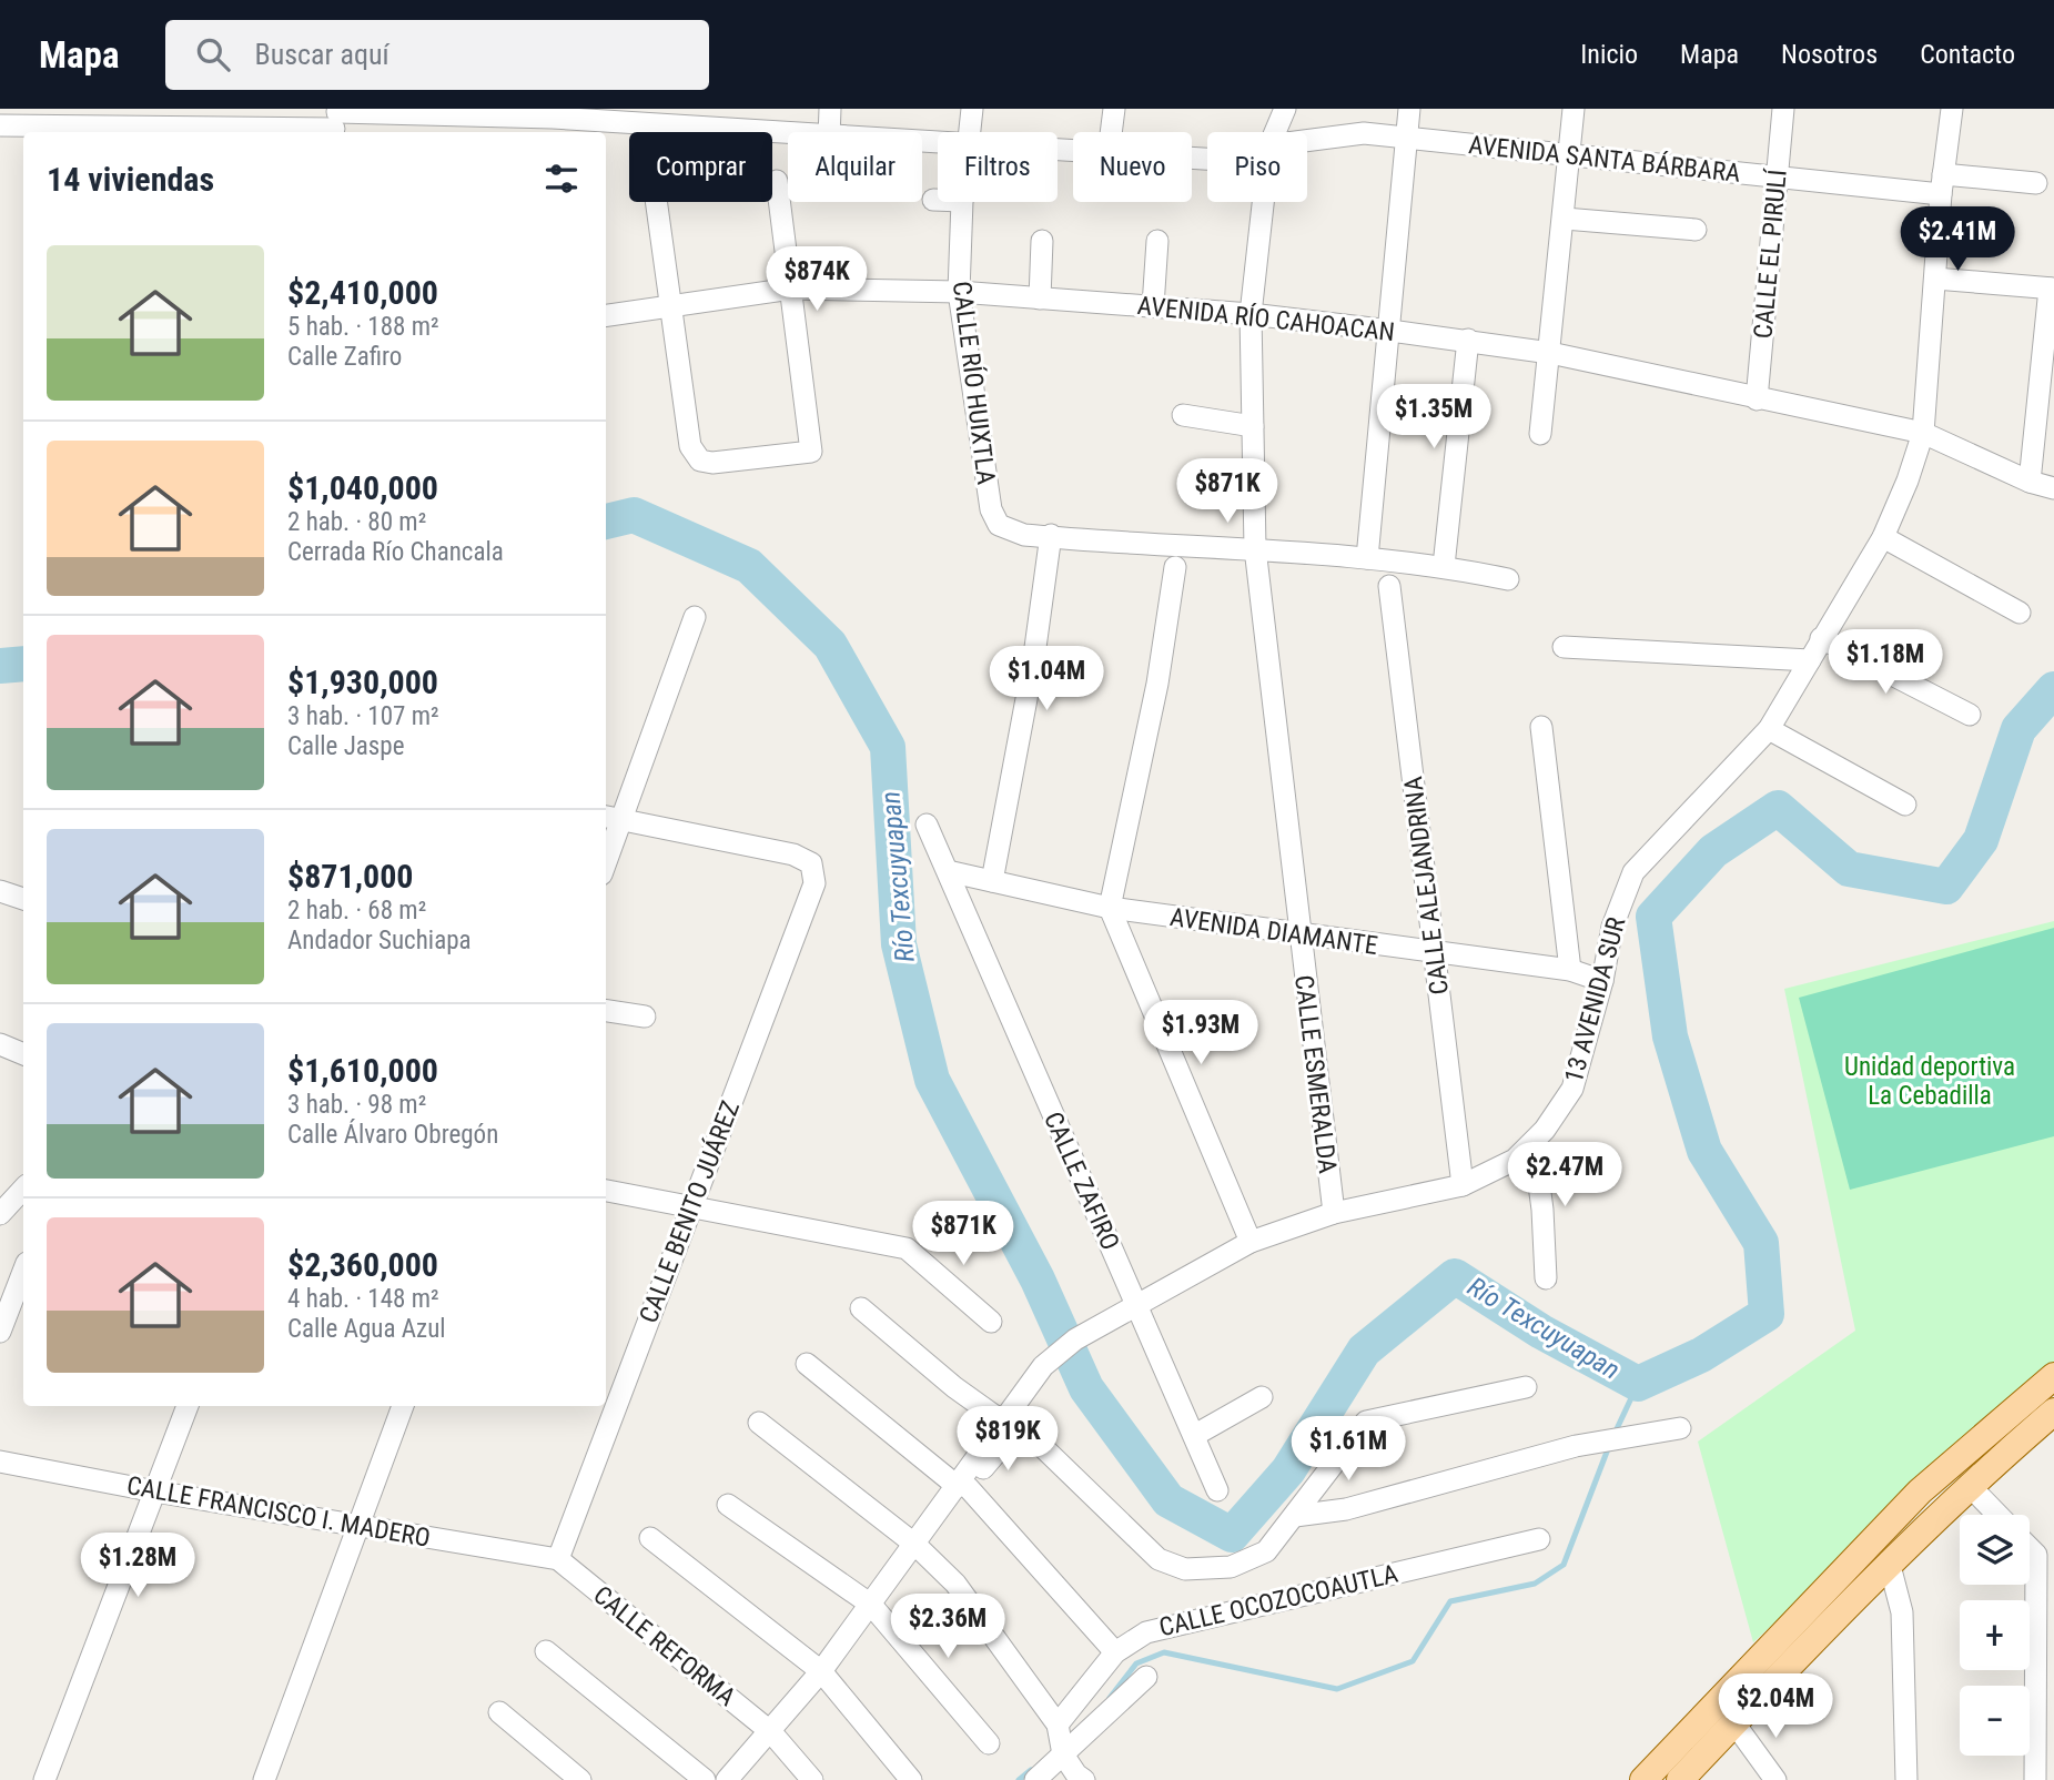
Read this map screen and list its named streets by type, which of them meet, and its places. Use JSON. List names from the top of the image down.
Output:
{
  "streets": {
    "street": [
      "AVENIDA SANTA BÁRBARA",
      "CALLE EL PIRULÍ",
      "AVENIDA RÍO CAHOACAN",
      "CALLE RÍO HUIXTLA",
      "CALLE ALEJANDRINA",
      "AVENIDA DIAMANTE",
      "13 AVENIDA SUR",
      "CALLE ESMERALDA",
      "CALLE ZAFIRO",
      "CALLE BENITO JUÁREZ",
      "CALLE FRANCISCO I. MADERO",
      "CALLE OCOZOCOAUTLA",
      "CALLE REFORMA"
    ]
  },
  "crossings": [
    ["AVENIDA SANTA BÁRBARA", "CALLE EL PIRULÍ"],
    ["AVENIDA SANTA BÁRBARA", "13 AVENIDA SUR"],
    ["CALLE EL PIRULÍ", "AVENIDA RÍO CAHOACAN"],
    ["AVENIDA RÍO CAHOACAN", "CALLE RÍO HUIXTLA"],
    ["AVENIDA RÍO CAHOACAN", "13 AVENIDA SUR"],
    ["AVENIDA RÍO CAHOACAN", "CALLE ESMERALDA"],
    ["CALLE ALEJANDRINA", "AVENIDA DIAMANTE"],
    ["CALLE ALEJANDRINA", "13 AVENIDA SUR"],
    ["AVENIDA DIAMANTE", "13 AVENIDA SUR"],
    ["AVENIDA DIAMANTE", "CALLE ESMERALDA"],
    ["AVENIDA DIAMANTE", "CALLE ZAFIRO"],
    ["13 AVENIDA SUR", "CALLE ESMERALDA"],
    ["13 AVENIDA SUR", "CALLE ZAFIRO"],
    ["13 AVENIDA SUR", "CALLE REFORMA"],
    ["CALLE BENITO JUÁREZ", "CALLE FRANCISCO I. MADERO"],
    ["CALLE BENITO JUÁREZ", "CALLE REFORMA"],
    ["CALLE FRANCISCO I. MADERO", "CALLE REFORMA"]
  ],
  "water": ["Río Texcuyuapan"],
  "parks": ["Unidad deportiva La Cebadilla"],
  "page": {
    "header": "Mapa",
    "search": "Buscar aquí",
    "nav": [
      "Inicio",
      "Mapa",
      "Nosotros",
      "Contacto"
    ],
    "chip": [
      "Comprar",
      "Alquilar",
      "Filtros",
      "Nuevo",
      "Piso"
    ],
    "heading": "14 viviendas",
    "price": [
      "$2.41M",
      "$874K",
      "$1.35M",
      "$871K",
      "$1.18M",
      "$1.04M",
      "$1.93M",
      "$2.47M",
      "$871K",
      "$819K",
      "$1.61M",
      "$1.28M",
      "$2.36M",
      "$2.04M"
    ],
    "list": [
      {
        "name": "$2,410,000",
        "note": "5 hab. · 188 m² · Calle Zafiro"
      },
      {
        "name": "$1,040,000",
        "note": "2 hab. · 80 m² · Cerrada Río Chancala"
      },
      {
        "name": "$1,930,000",
        "note": "3 hab. · 107 m² · Calle Jaspe"
      },
      {
        "name": "$871,000",
        "note": "2 hab. · 68 m² · Andador Suchiapa"
      },
      {
        "name": "$1,610,000",
        "note": "3 hab. · 98 m² · Calle Álvaro Obregón"
      },
      {
        "name": "$2,360,000",
        "note": "4 hab. · 148 m² · Calle Agua Azul"
      }
    ],
    "map_buttons": ["+", "−"]
  }
}
